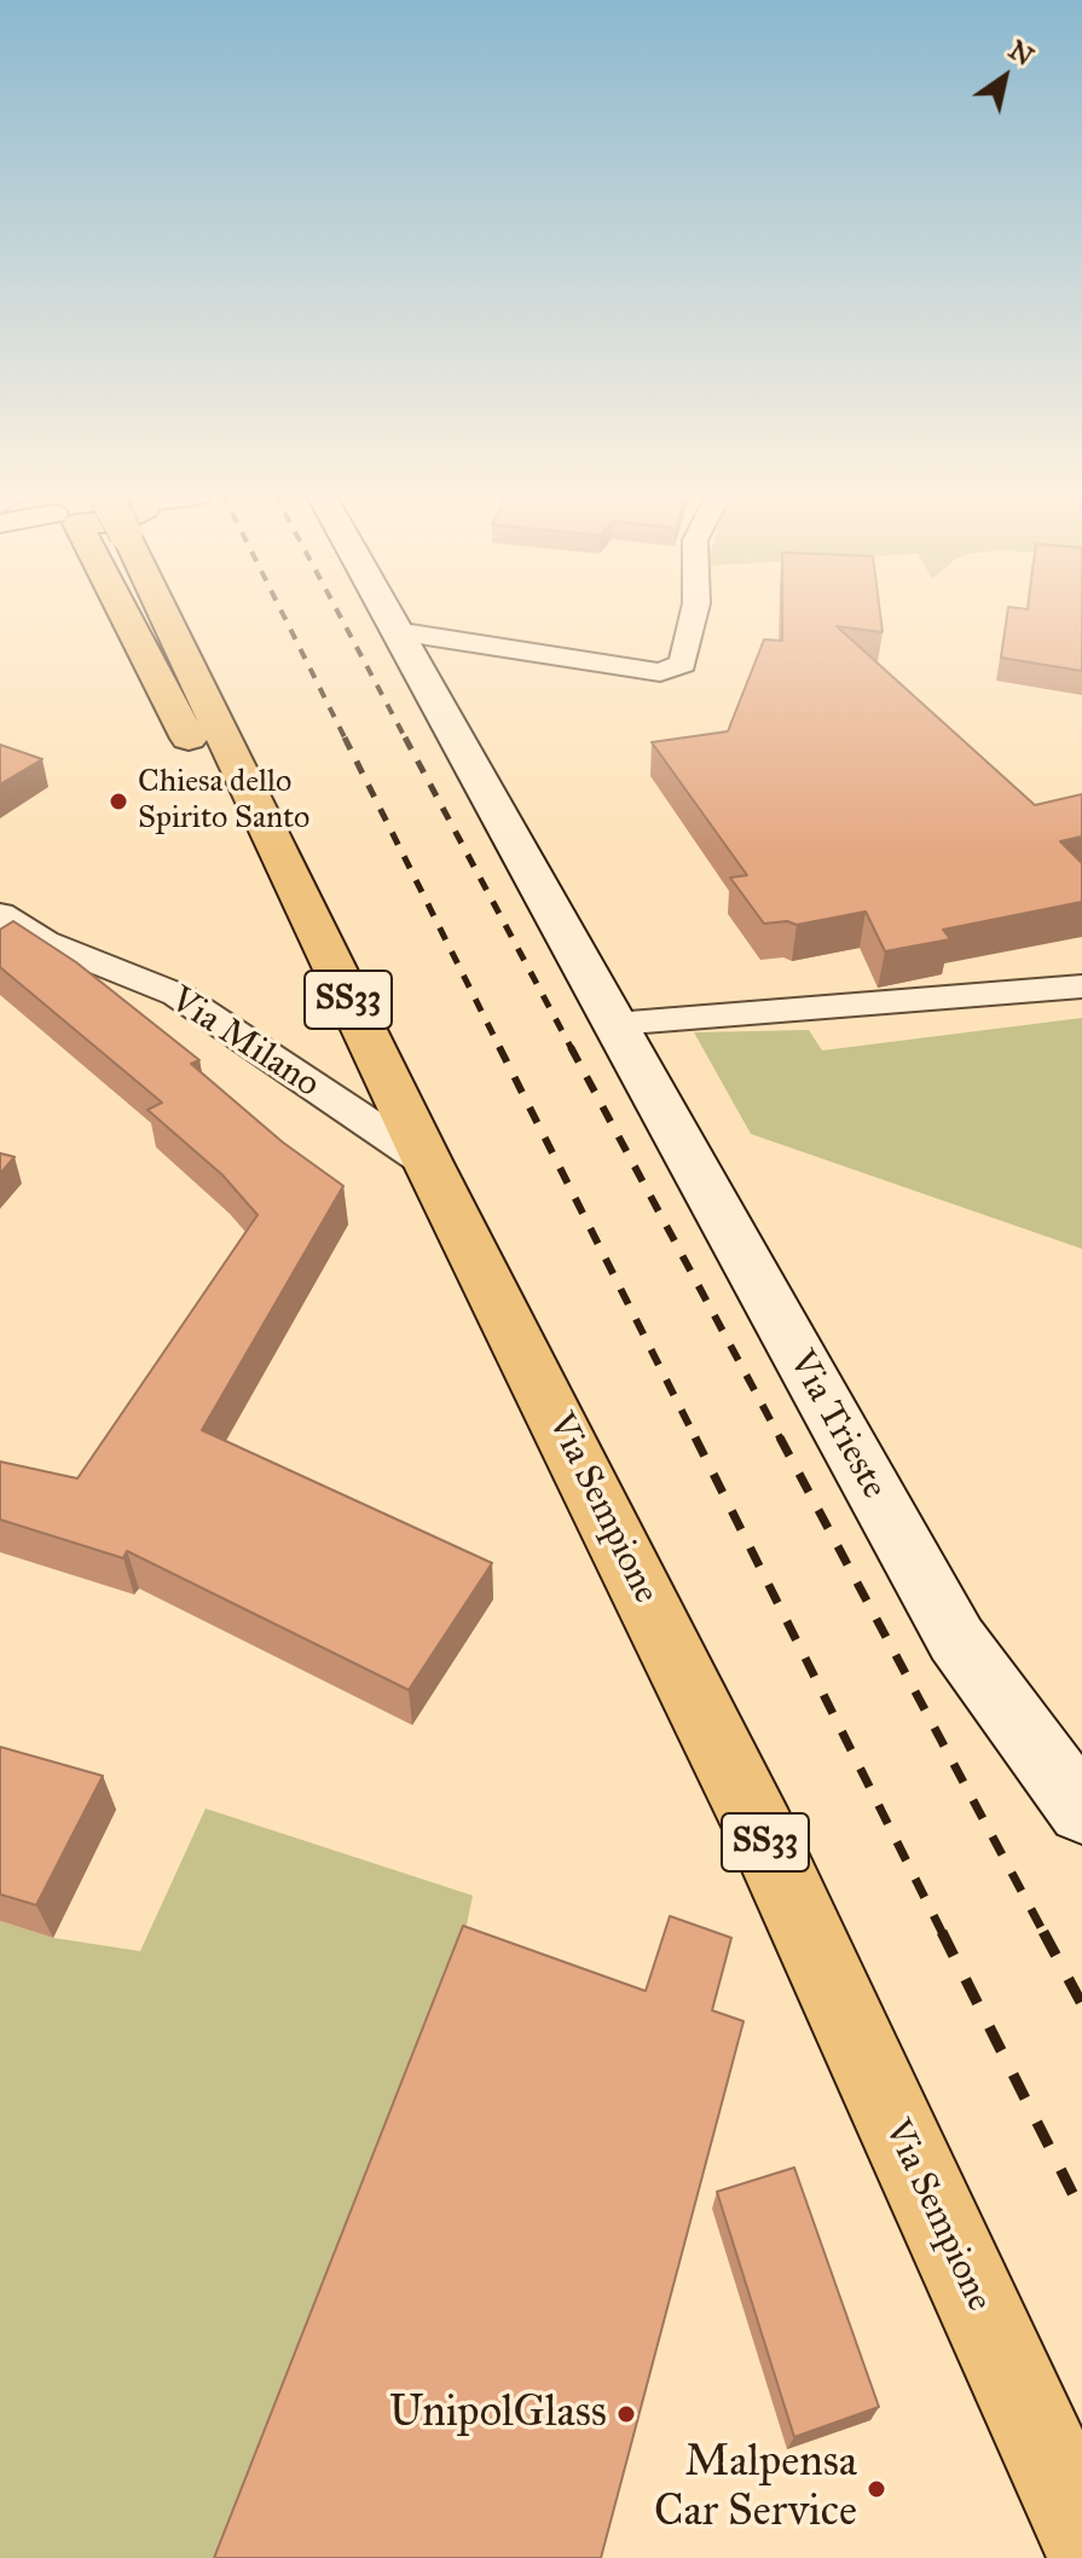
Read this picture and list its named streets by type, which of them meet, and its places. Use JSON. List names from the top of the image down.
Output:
{
  "streets": {
    "main road": ["SS33", "Via Sempione"],
    "street": ["Via Milano", "Via Trieste"]
  },
  "crossings": [
    ["Via Milano", "Via Sempione"]
  ],
  "places": ["Chiesa dello Spirito Santo", "UnipolGlass", "Malpensa Car Service"],
  "north": "top right"
}
